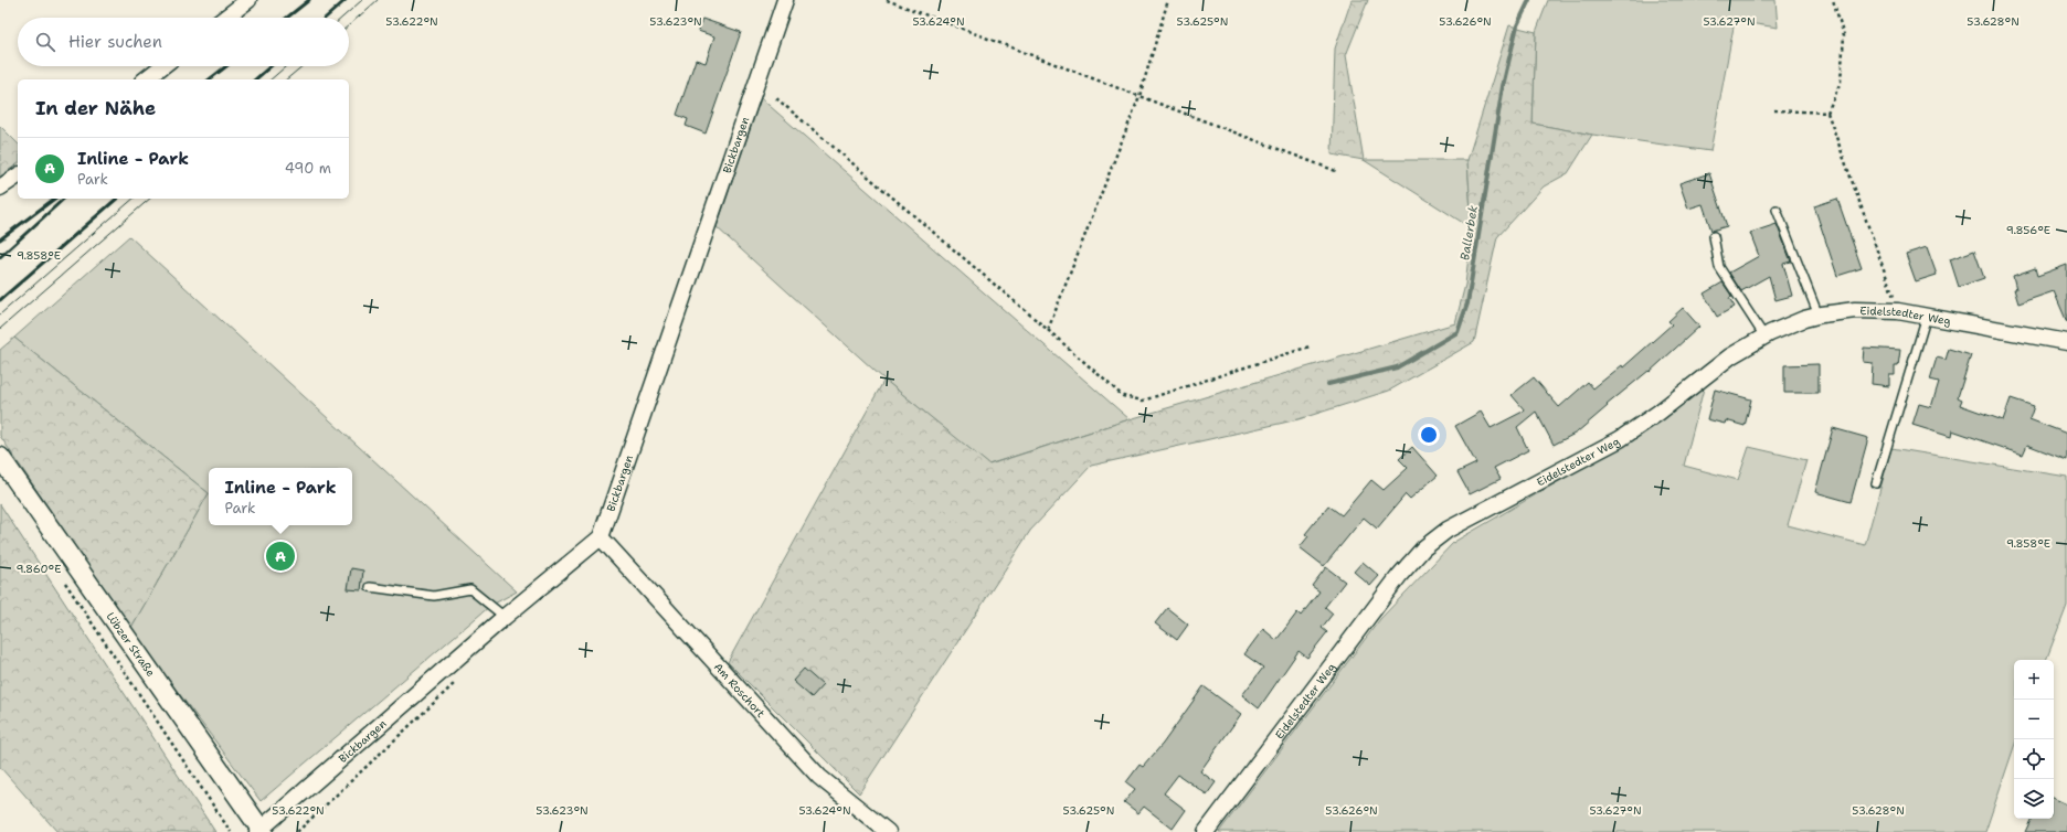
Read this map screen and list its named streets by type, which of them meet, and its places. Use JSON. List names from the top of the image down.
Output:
{
  "streets": {
    "street": [
      "Bickbargen",
      "Eidelstedter Weg",
      "Lübzer Straße",
      "Am Roschort"
    ]
  },
  "crossings": [
    ["Bickbargen", "Lübzer Straße"],
    ["Bickbargen", "Am Roschort"]
  ],
  "water": ["Ballerbek"],
  "page": {
    "search": "Hier suchen",
    "heading": "In der Nähe",
    "list": [
      {
        "mark": "A",
        "name": "Inline - Park",
        "note": "Park",
        "value": "490 m"
      }
    ],
    "popup": ["Inline - Park", "Park"],
    "pins": "A",
    "map_buttons": ["+", "−"]
  },
  "coordinates": [
    "53.622°N",
    "53.623°N",
    "53.624°N",
    "53.625°N",
    "53.626°N",
    "53.627°N",
    "53.628°N",
    "9.856°E",
    "9.858°E",
    "9.860°E"
  ]
}
